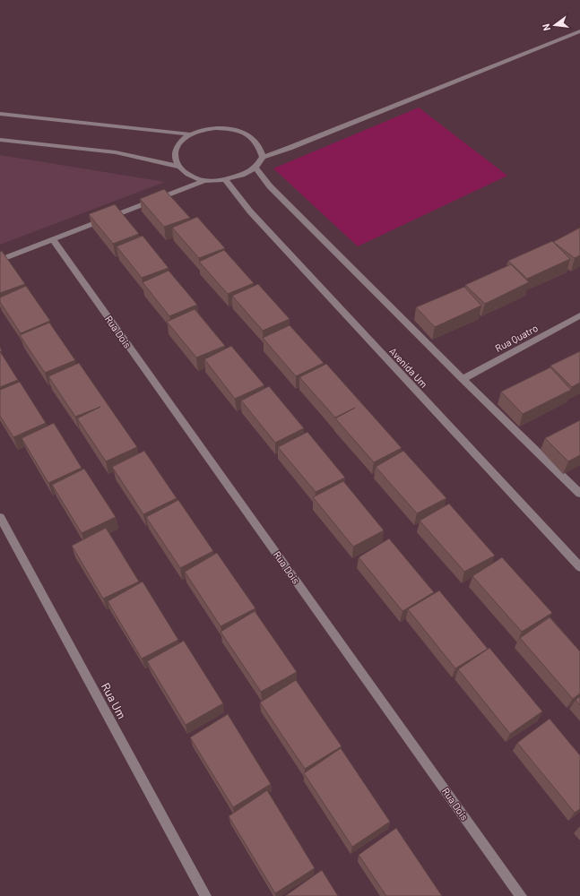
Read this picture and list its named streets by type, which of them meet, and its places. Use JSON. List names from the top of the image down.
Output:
{
  "streets": {
    "street": [
      "Rua Dois",
      "Rua Quatro",
      "Avenida Um",
      "Rua Um"
    ]
  },
  "north": "left"
}
